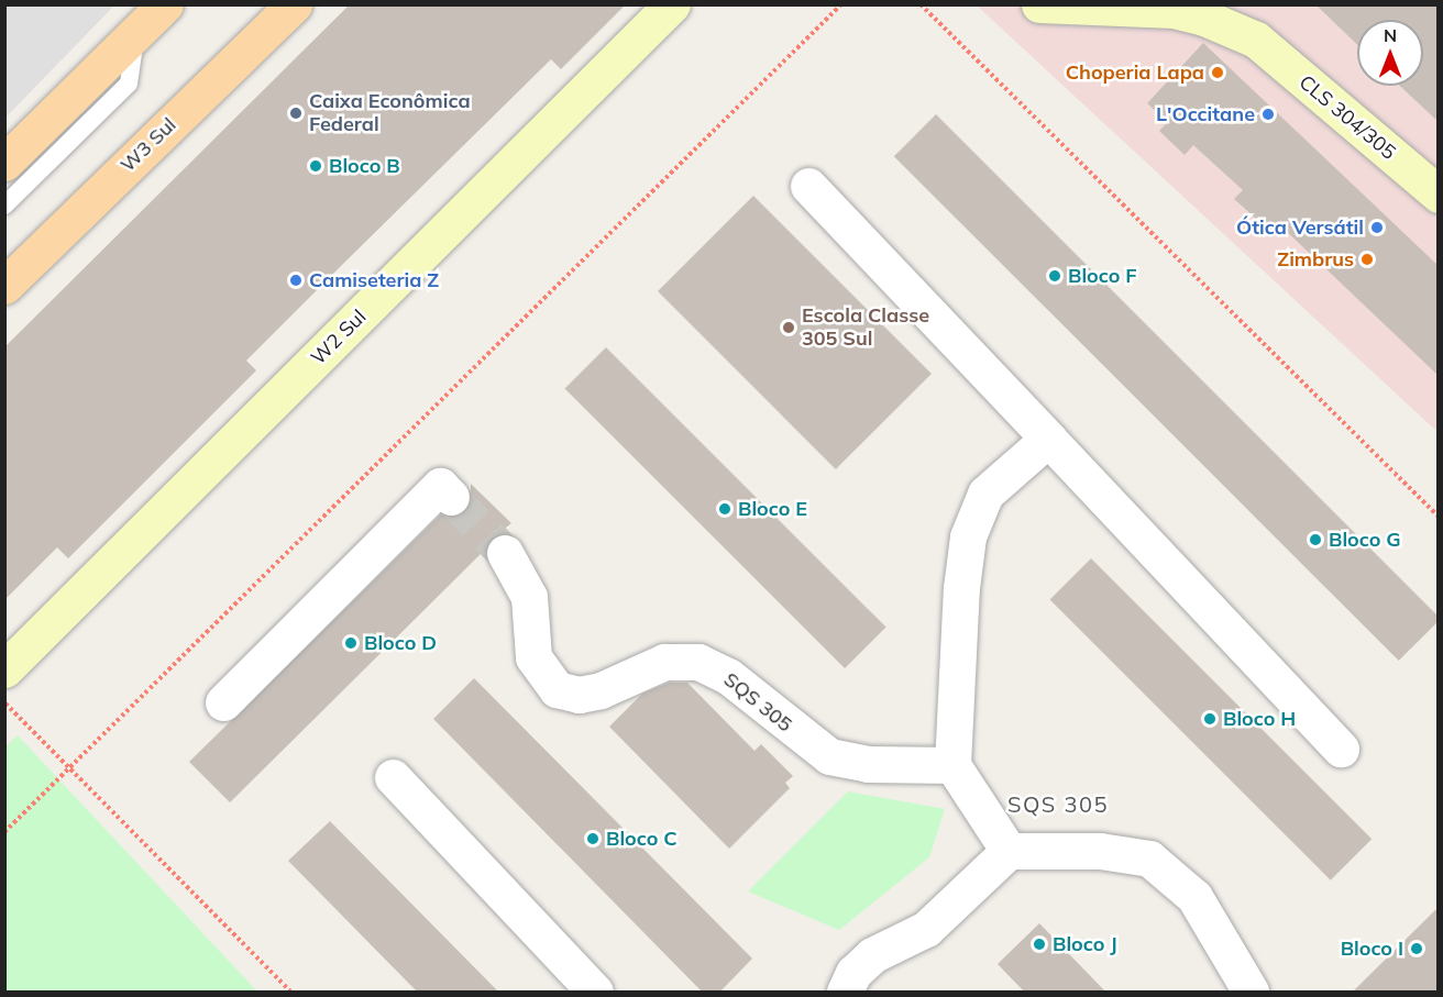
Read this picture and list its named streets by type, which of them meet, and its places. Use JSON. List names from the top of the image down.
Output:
{
  "streets": {
    "main road": ["W3 Sul"],
    "street": ["CLS 304/305", "W2 Sul", "SQS 305"]
  },
  "districts": ["SQS 305"],
  "places": [
    "Choperia Lapa",
    "Caixa Econômica Federal",
    "L'Occitane",
    "Bloco B",
    "Ótica Versátil",
    "Zimbrus",
    "Bloco F",
    "Camiseteria Z",
    "Escola Classe 305 Sul",
    "Bloco E",
    "Bloco G",
    "Bloco D",
    "Bloco H",
    "Bloco C",
    "Bloco J",
    "Bloco I"
  ],
  "north": "top"
}
